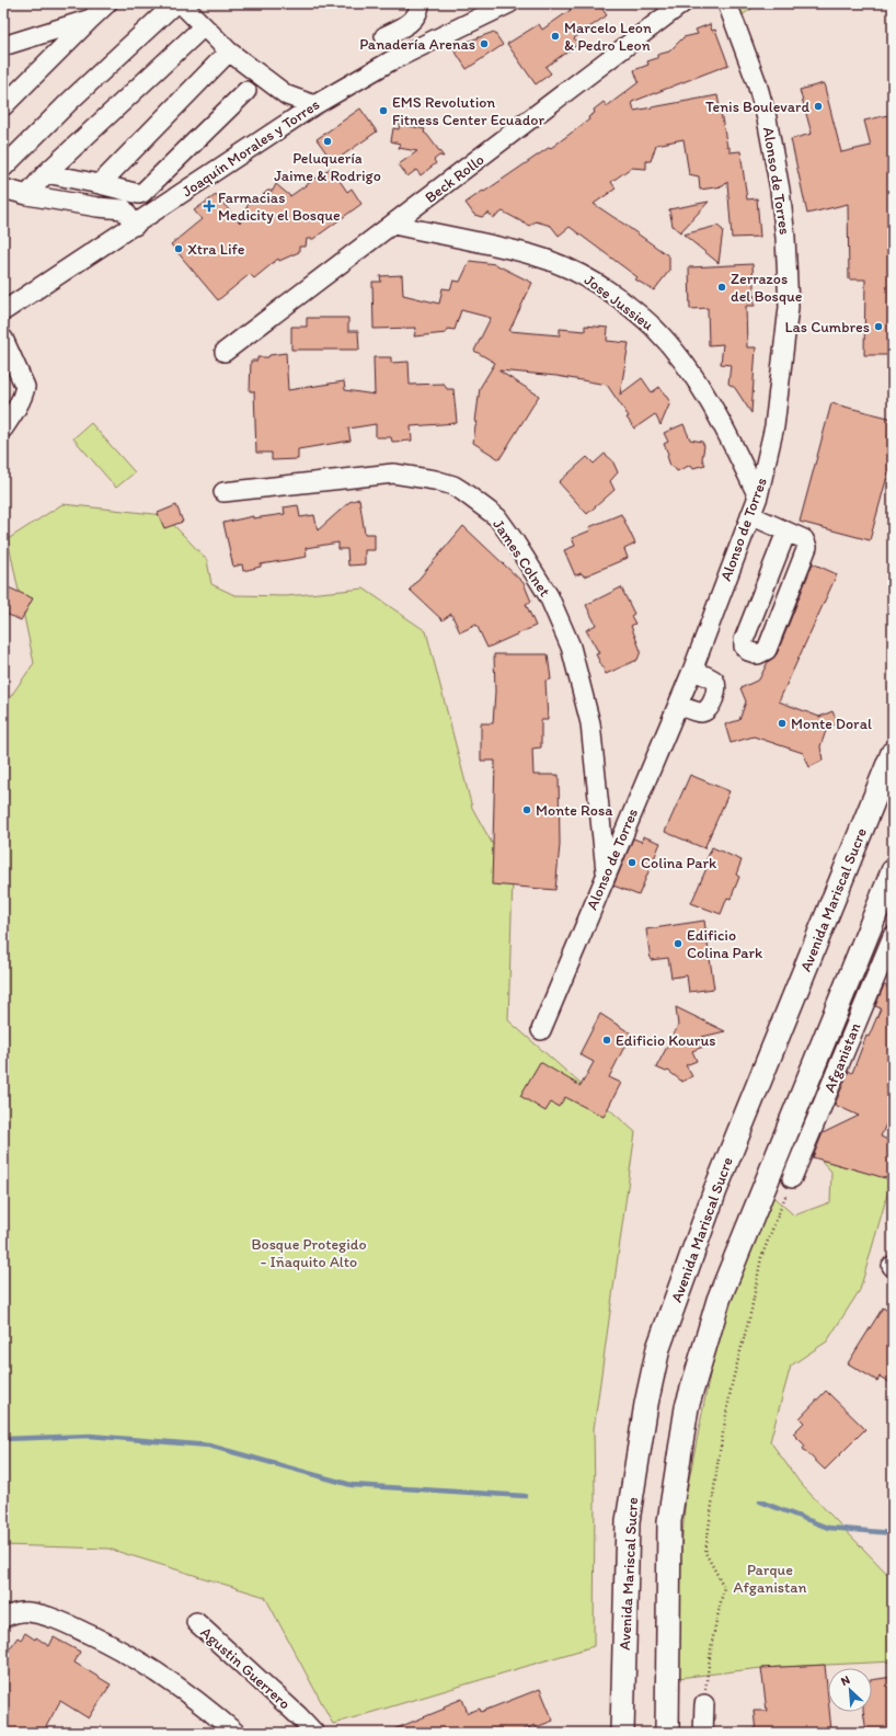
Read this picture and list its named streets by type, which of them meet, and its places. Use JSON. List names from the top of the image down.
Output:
{
  "streets": {
    "main road": ["Avenida Mariscal Sucre"],
    "street": [
      "Joaquín Morales y Torres",
      "Beck Rollo",
      "Alonso de Torres",
      "Jose Jussieu",
      "James Colnet",
      "Afganistan",
      "Agustin Guerrero"
    ]
  },
  "crossings": [
    ["Beck Rollo", "Jose Jussieu"],
    ["Alonso de Torres", "Jose Jussieu"],
    ["Alonso de Torres", "James Colnet"]
  ],
  "parks": ["Bosque Protegido - Iñaquito Alto", "Parque Afganistan"],
  "places": {
    "other": [
      "Marcelo Leon & Pedro Leon",
      "Panadería Arenas",
      "Tenis Boulevard",
      "EMS Revolution Fitness Center Ecuador",
      "Peluquería Jaime & Rodrigo",
      "Xtra Life",
      "Zerrazos del Bosque",
      "Las Cumbres",
      "Monte Doral",
      "Monte Rosa",
      "Colina Park",
      "Edificio Colina Park",
      "Edificio Kourus"
    ],
    "health": ["Farmacias Medicity el Bosque"]
  },
  "north": "top left"
}
